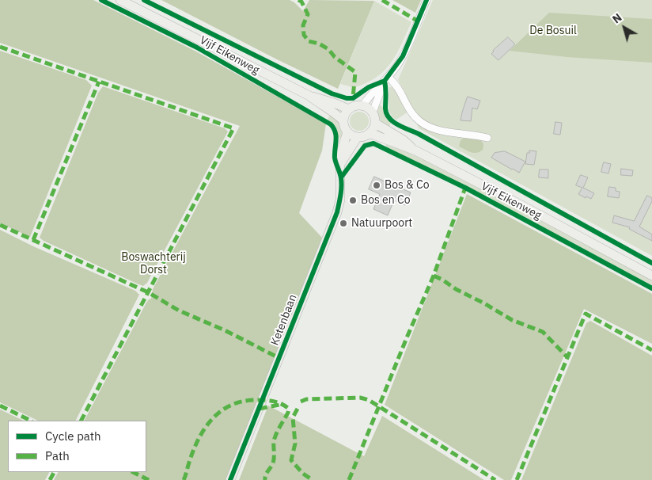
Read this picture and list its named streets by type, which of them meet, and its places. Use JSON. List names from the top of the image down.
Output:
{
  "streets": {
    "main road": ["Vijf Eikenweg", "Ketenbaan"]
  },
  "crossings": [
    ["Vijf Eikenweg", "Ketenbaan"]
  ],
  "parks": ["De Bosuil", "Boswachterij Dorst"],
  "places": ["Bos & Co", "Bos en Co", "Natuurpoort"],
  "legend": ["Cycle path", "Path"],
  "north": "top left"
}
